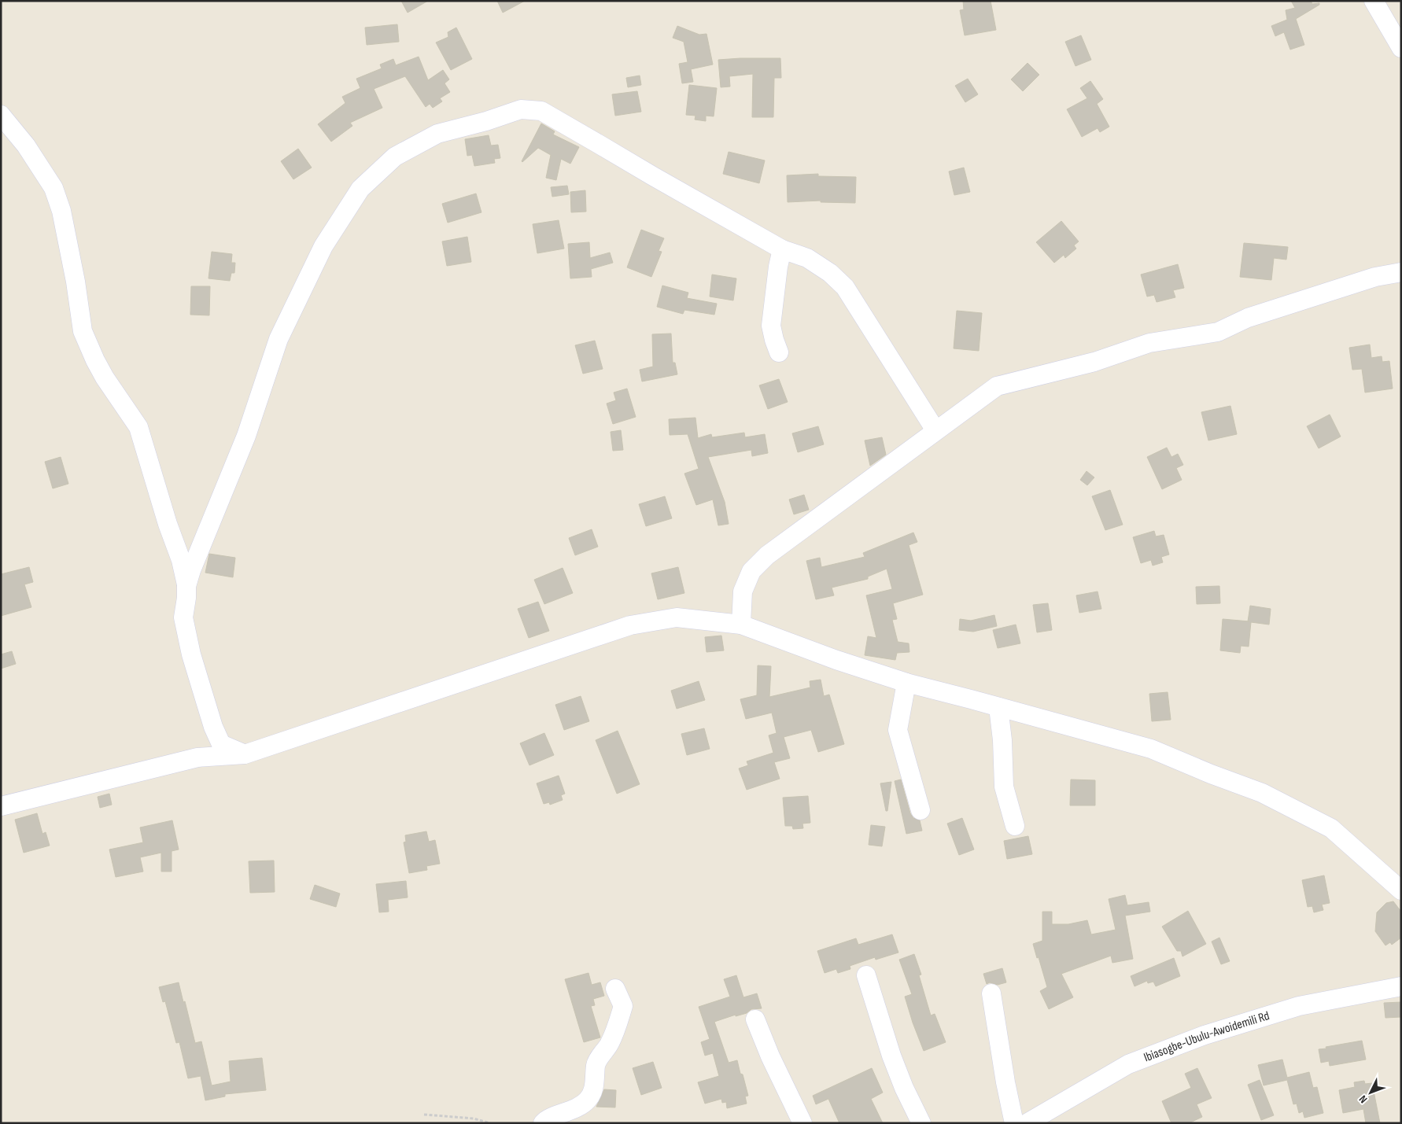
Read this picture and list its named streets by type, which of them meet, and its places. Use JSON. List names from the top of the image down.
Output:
{
  "streets": {
    "street": ["Ibiasogbe-Ubulu-Awoidemili Rd"]
  },
  "north": "bottom left"
}
